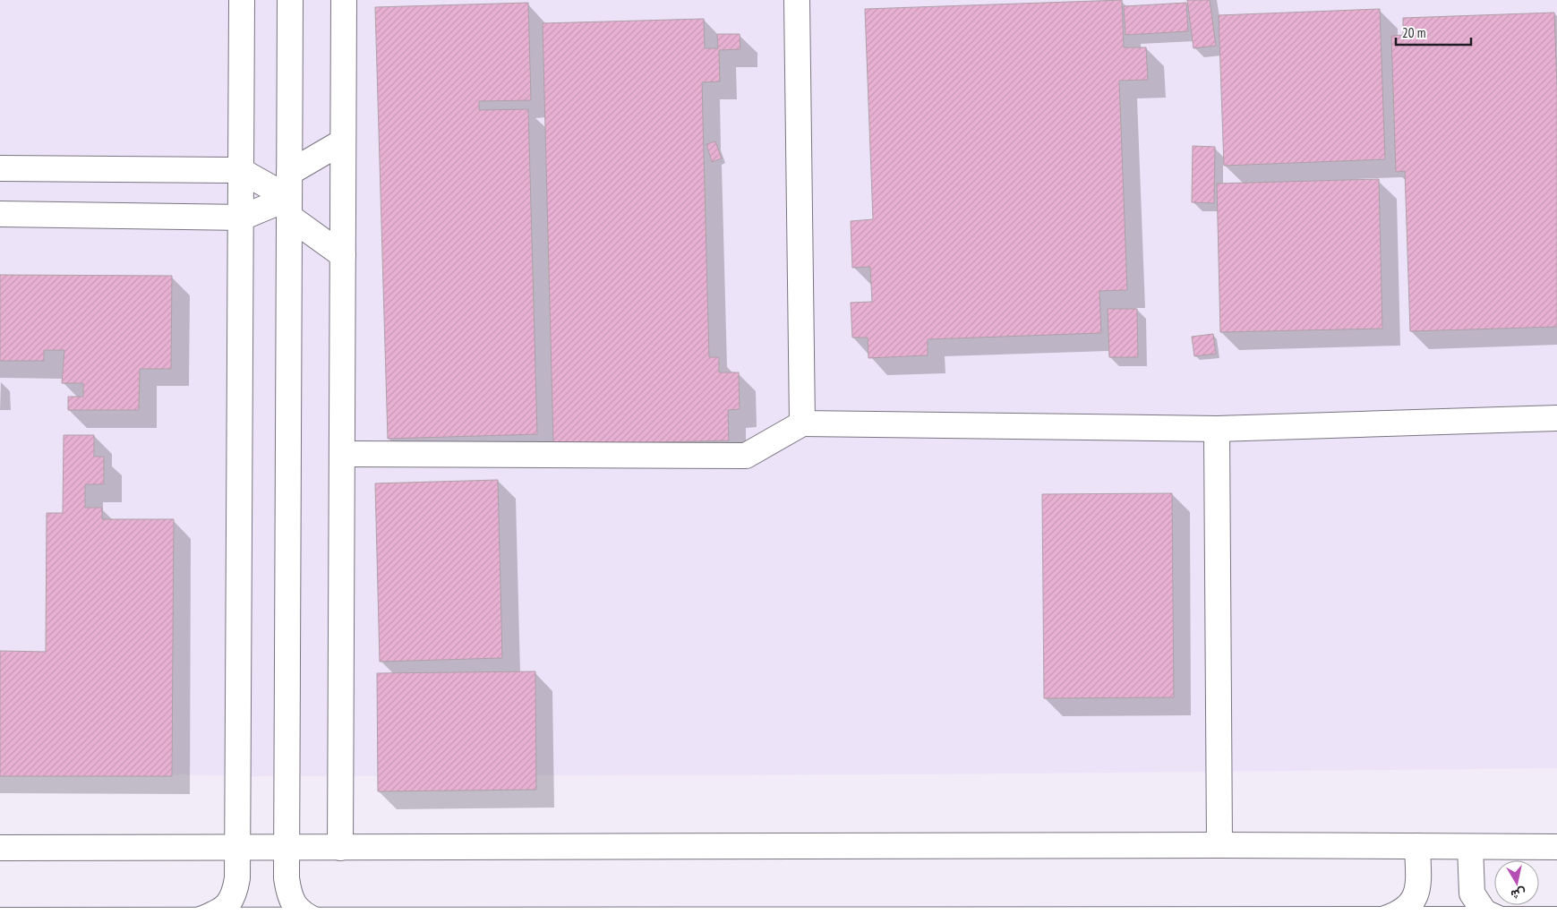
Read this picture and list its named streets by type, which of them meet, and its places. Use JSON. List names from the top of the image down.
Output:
{
  "scale_bar": "20 m",
  "north": "bottom"
}
